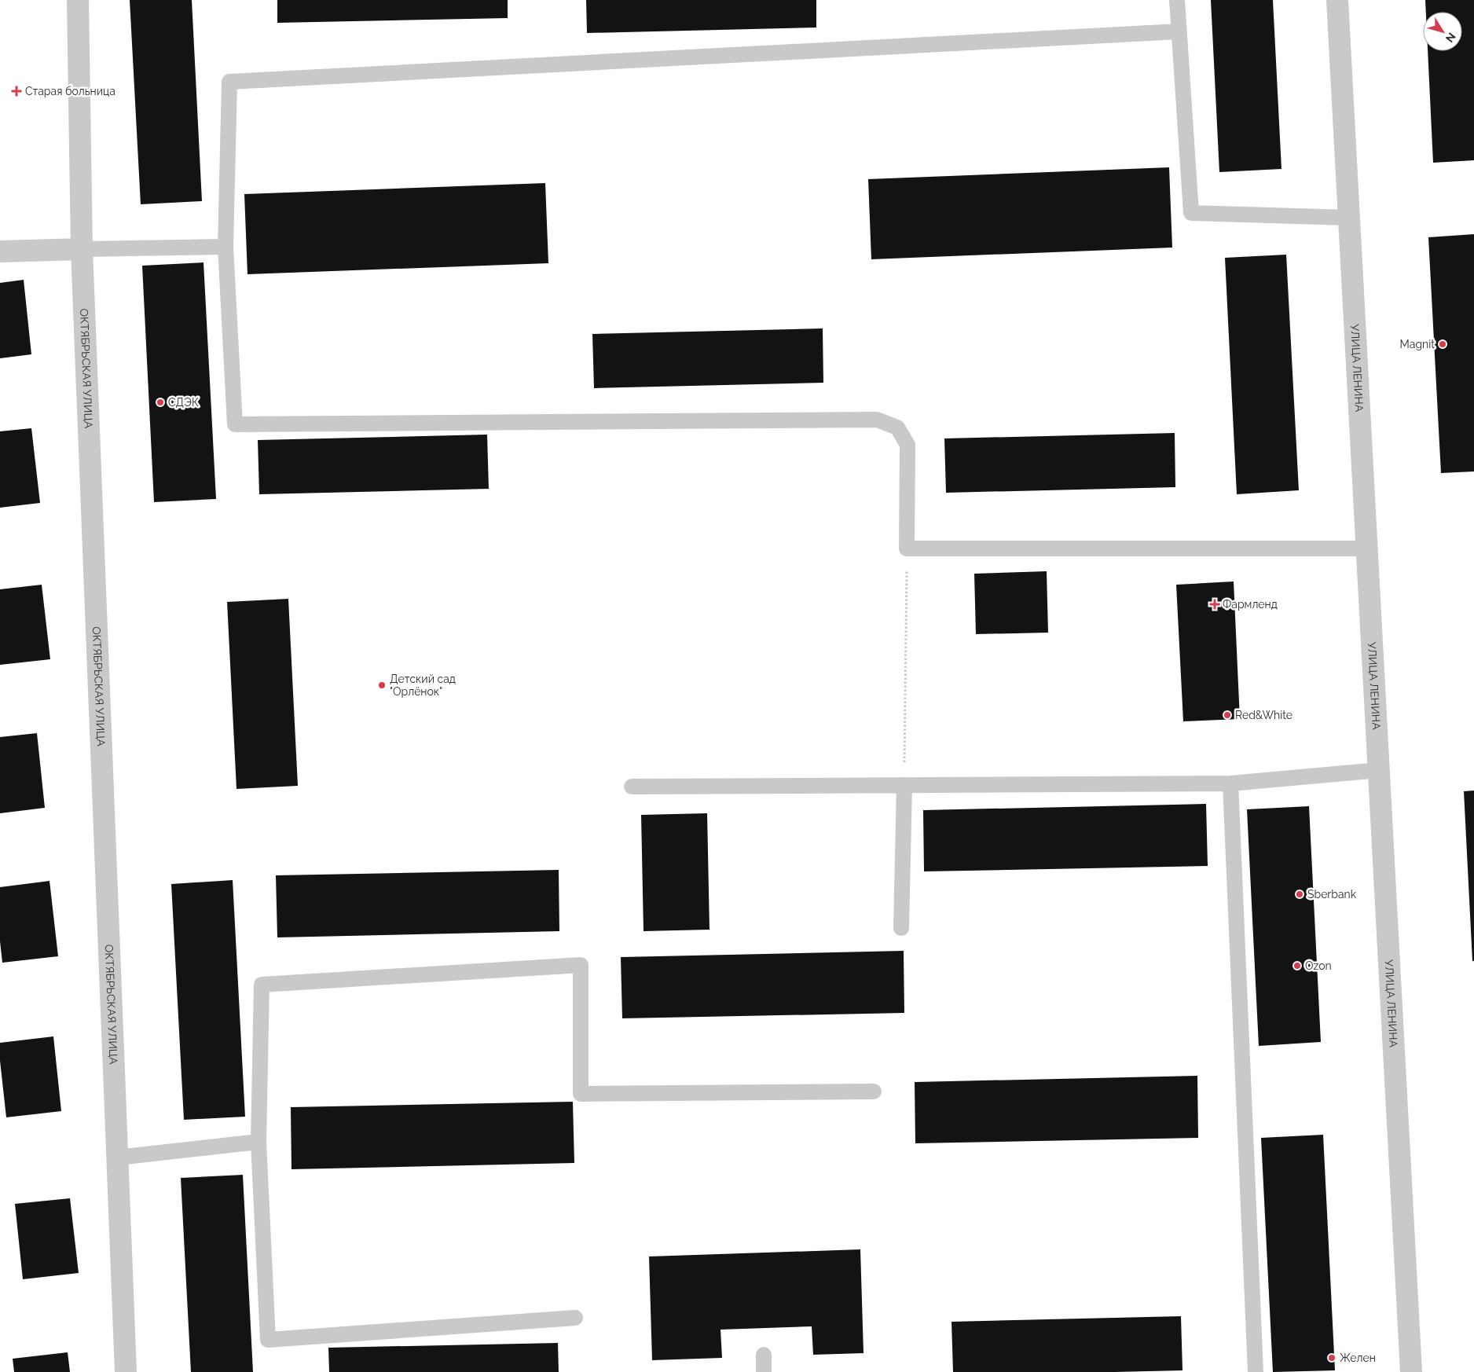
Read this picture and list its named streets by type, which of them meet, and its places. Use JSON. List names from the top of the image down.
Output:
{
  "streets": {
    "street": ["ОКТЯБРЬСКАЯ УЛИЦА", "УЛИЦА ЛЕНИНА"]
  },
  "places": {
    "health": ["Старая больница", "Фармленд"],
    "other": [
      "Magnit",
      "СДЭК",
      "Детский сад \"Орлёнок\"",
      "Red&White",
      "Sberbank",
      "Ozon",
      "Желен"
    ]
  },
  "north": "bottom right"
}
